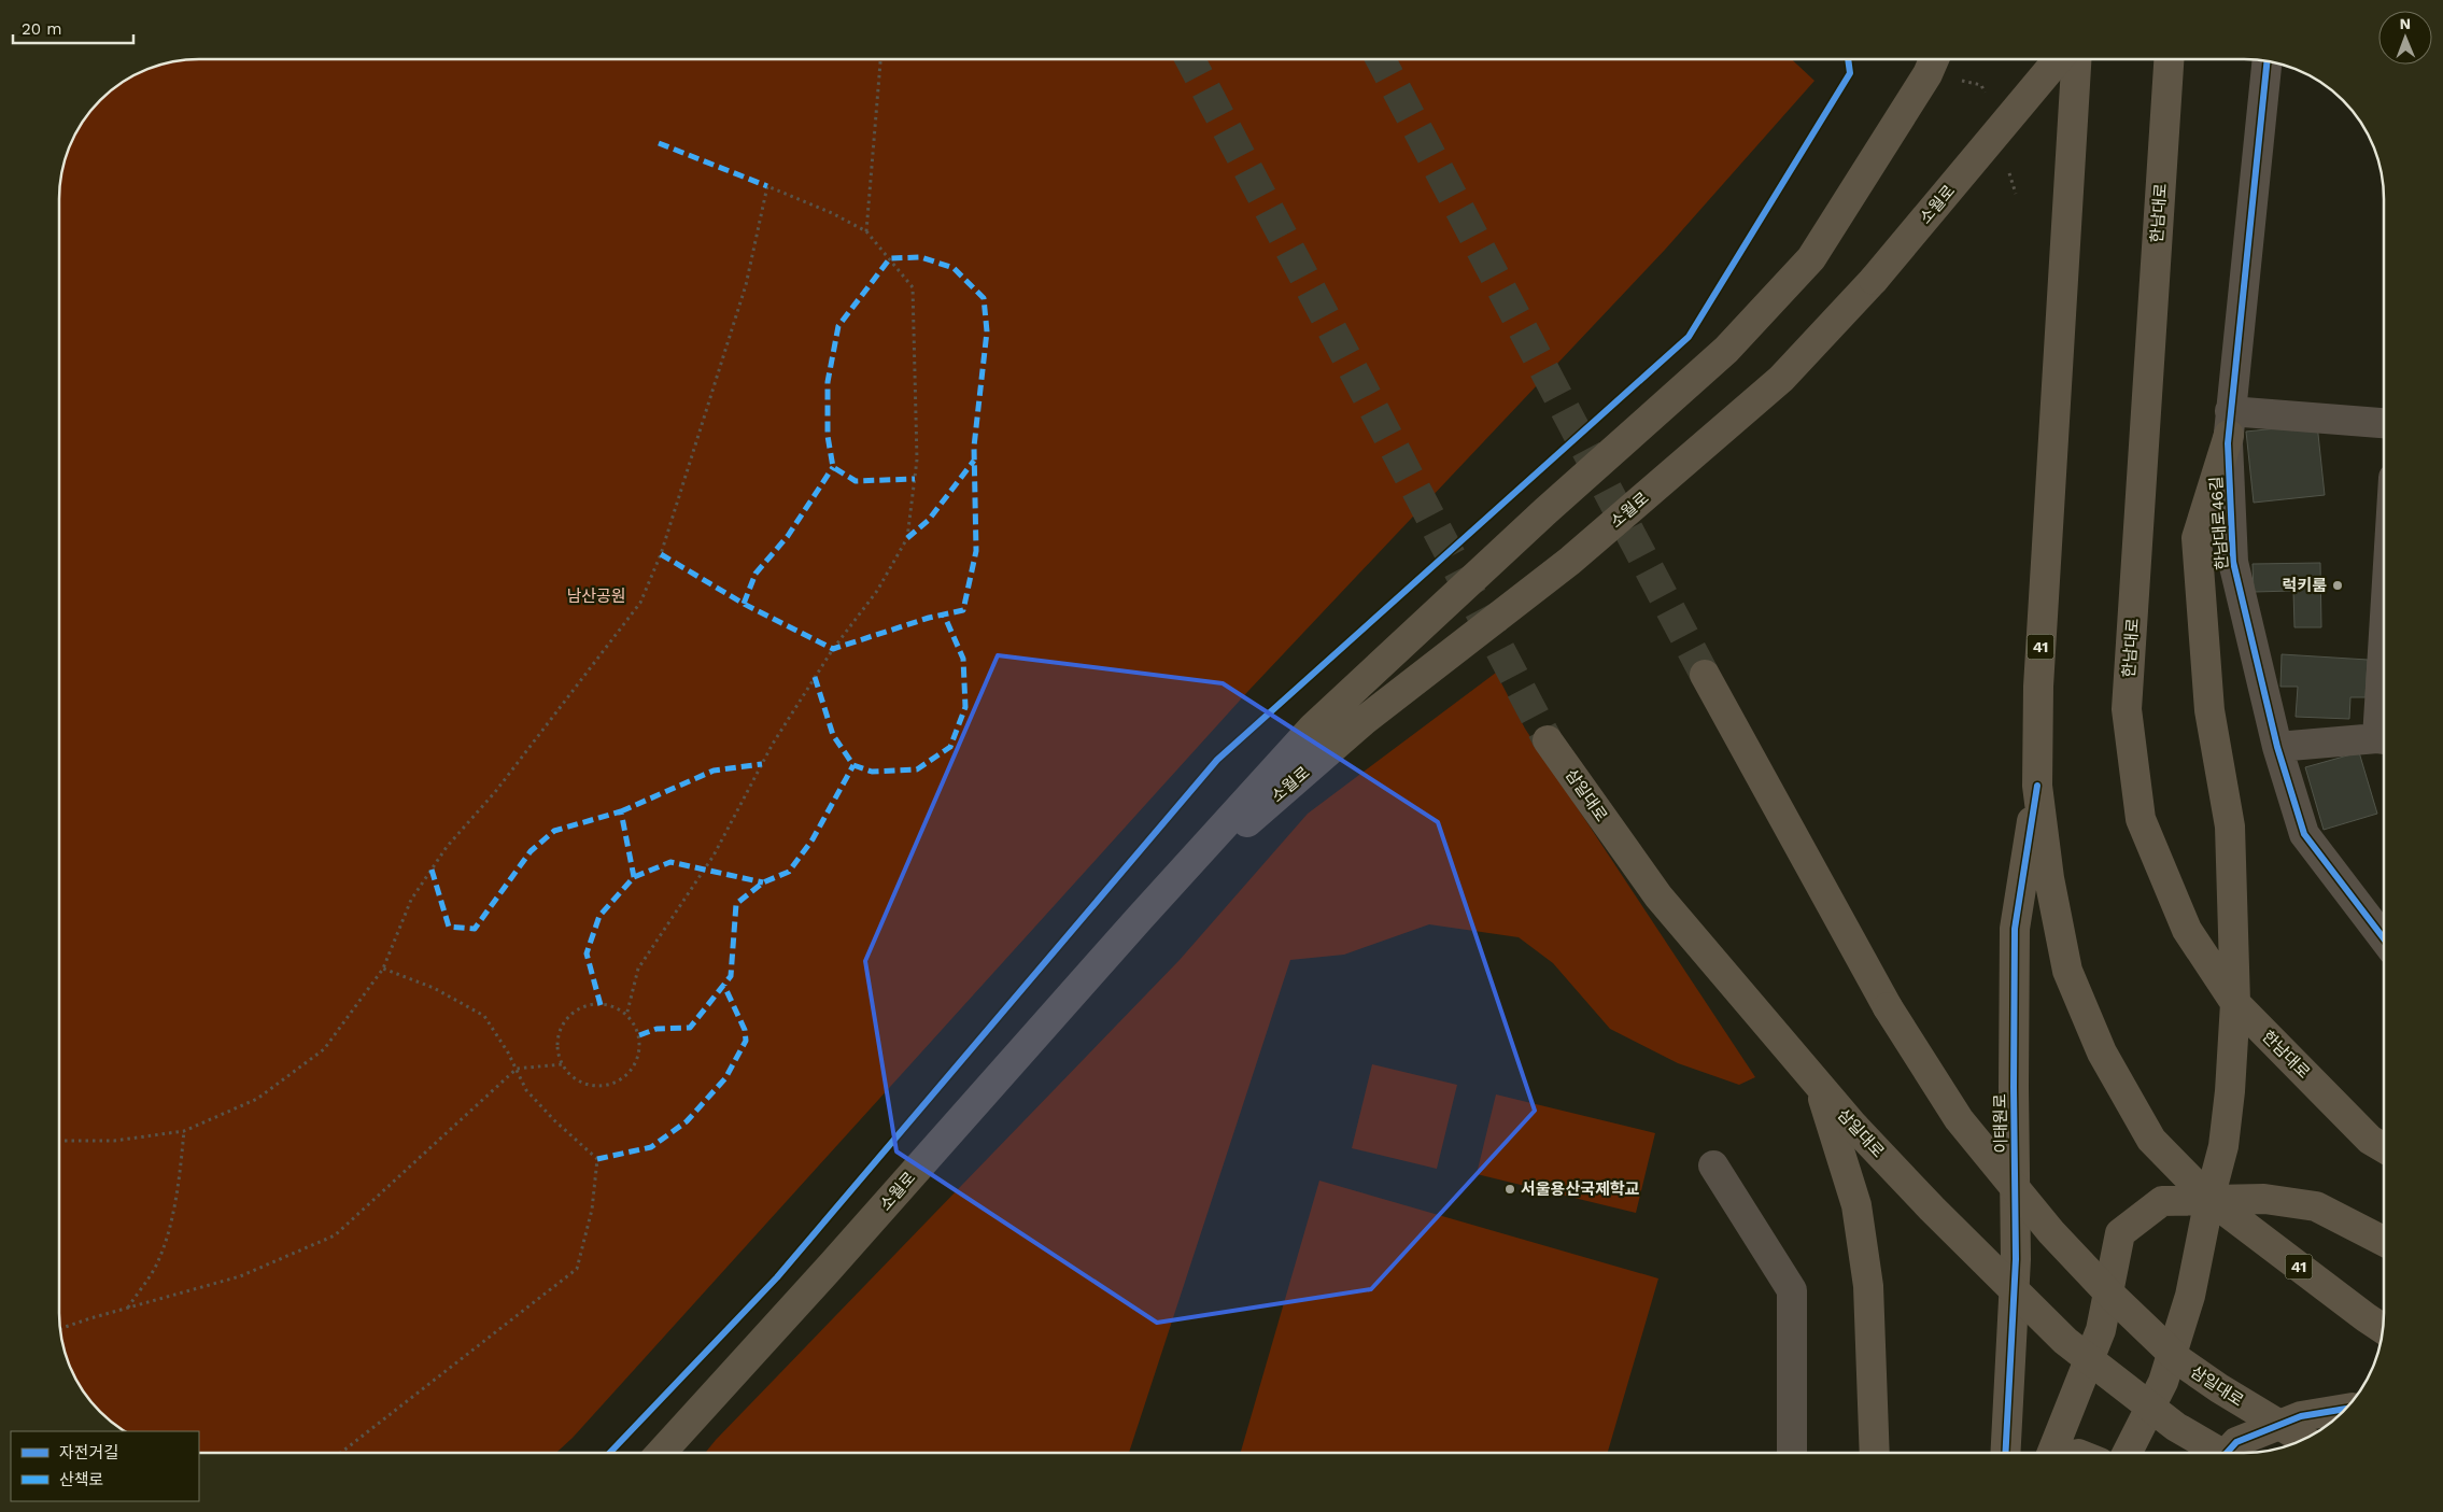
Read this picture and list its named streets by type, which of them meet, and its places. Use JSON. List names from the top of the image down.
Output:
{
  "streets": {
    "main road": [
      "소월로",
      "한남대로",
      "41",
      "삼일대로",
      "이태원로"
    ],
    "street": ["한남대로46길"]
  },
  "crossings": [
    ["41", "이태원로"]
  ],
  "parks": ["남산공원"],
  "places": ["럭키룸", "서울용산국제학교"],
  "legend": ["자전거길", "산책로"],
  "scale_bar": "20 m",
  "north": "top"
}
